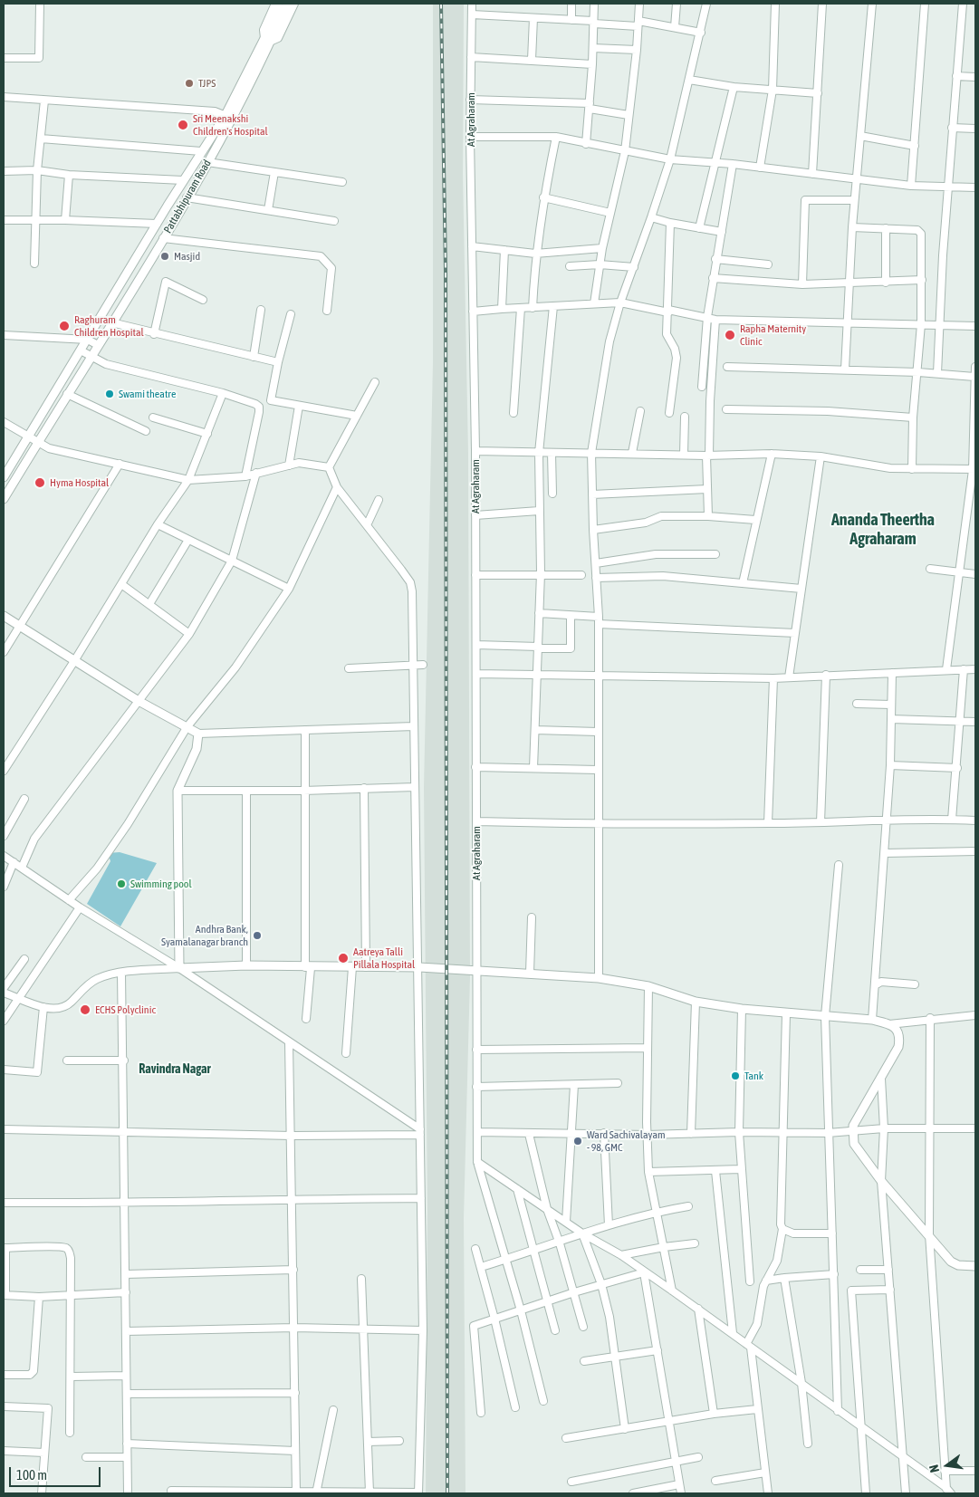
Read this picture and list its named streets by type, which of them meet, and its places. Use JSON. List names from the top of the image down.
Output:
{
  "streets": {
    "street": ["At Agraharam", "Pattabhipuram Road"]
  },
  "districts": ["Ananda Theertha Agraharam", "Ravindra Nagar"],
  "places": [
    "TJPS",
    "Sri Meenakshi Children's Hospital",
    "Masjid",
    "Raghuram Children Hospital",
    "Rapha Maternity Clinic",
    "Swami theatre",
    "Hyma Hospital",
    "Swimming pool",
    "Andhra Bank, Syamalanagar branch",
    "Aatreya Talli Pillala Hospital",
    "ECHS Polyclinic",
    "Tank",
    "Ward Sachivalayam - 98, GMC"
  ],
  "scale_bar": "100 m",
  "north": "left"
}
